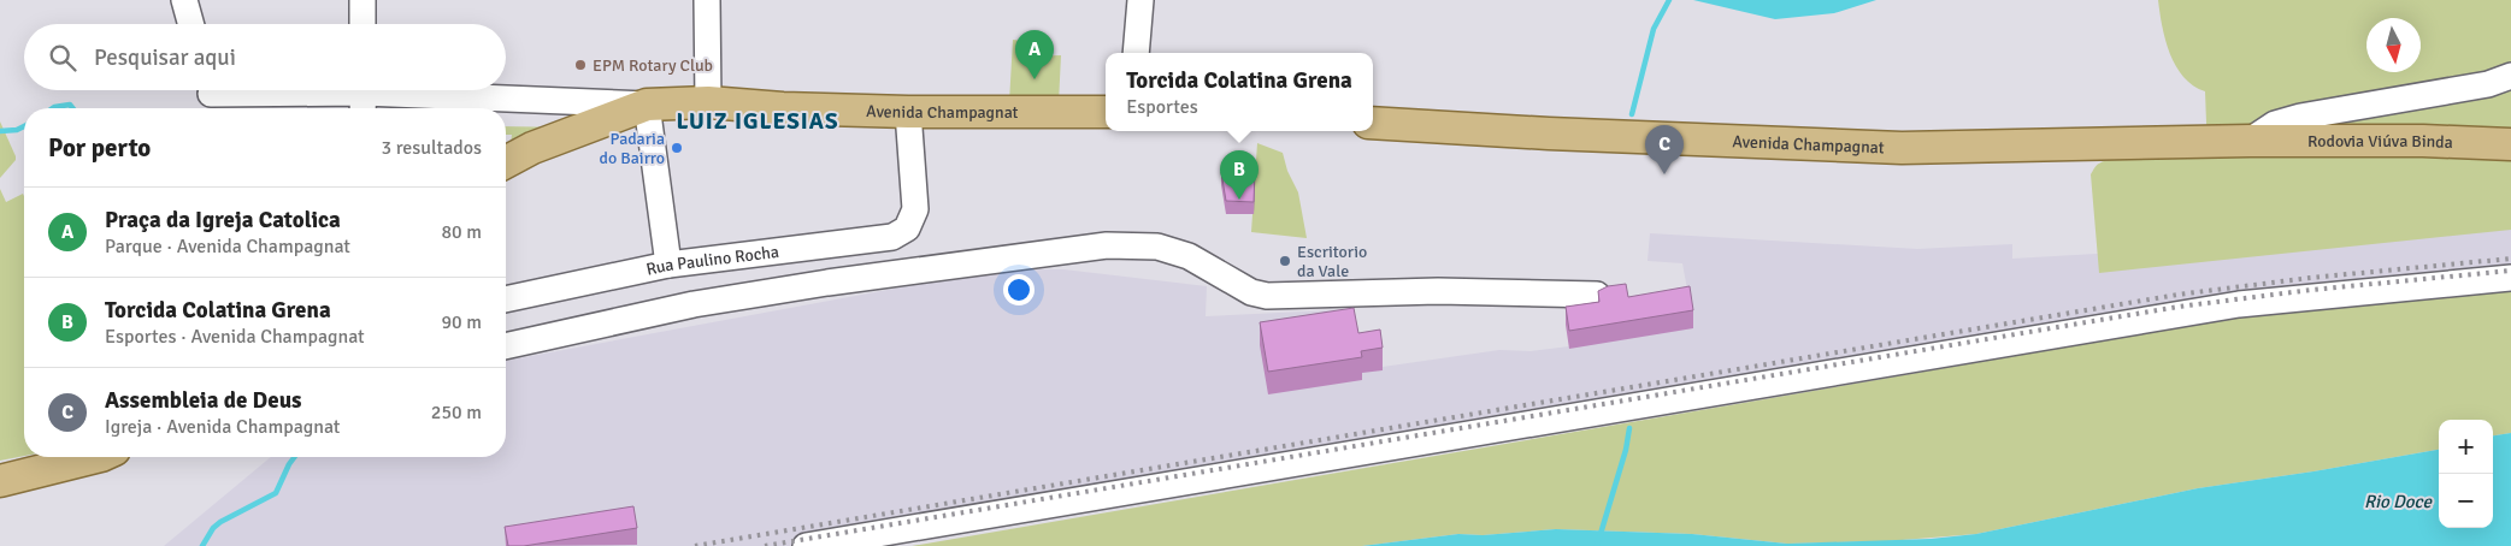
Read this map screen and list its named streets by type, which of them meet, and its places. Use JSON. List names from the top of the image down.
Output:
{
  "streets": {
    "main road": ["Avenida Champagnat", "Rodovia Viúva Binda"],
    "street": ["Rua Paulino Rocha"]
  },
  "crossings": [
    ["Avenida Champagnat", "Rodovia Viúva Binda"],
    ["Avenida Champagnat", "Rua Paulino Rocha"]
  ],
  "districts": ["LUIZ IGLESIAS"],
  "water": ["Rio Doce"],
  "places": ["EPM Rotary Club", "Padaria do Bairro", "Escritorio da Vale"],
  "north": "bottom",
  "page": {
    "search": "Pesquisar aqui",
    "pins": ["A", "C", "B"],
    "popup": ["Torcida Colatina Grena", "Esportes"],
    "heading": ["Por perto", "3 resultados"],
    "list": [
      {
        "mark": "A",
        "name": "Praça da Igreja Catolica",
        "note": "Parque · Avenida Champagnat",
        "value": "80 m"
      },
      {
        "mark": "B",
        "name": "Torcida Colatina Grena",
        "note": "Esportes · Avenida Champagnat",
        "value": "90 m"
      },
      {
        "mark": "C",
        "name": "Assembleia de Deus",
        "note": "Igreja · Avenida Champagnat",
        "value": "250 m"
      }
    ],
    "map_buttons": ["+", "−"]
  }
}
